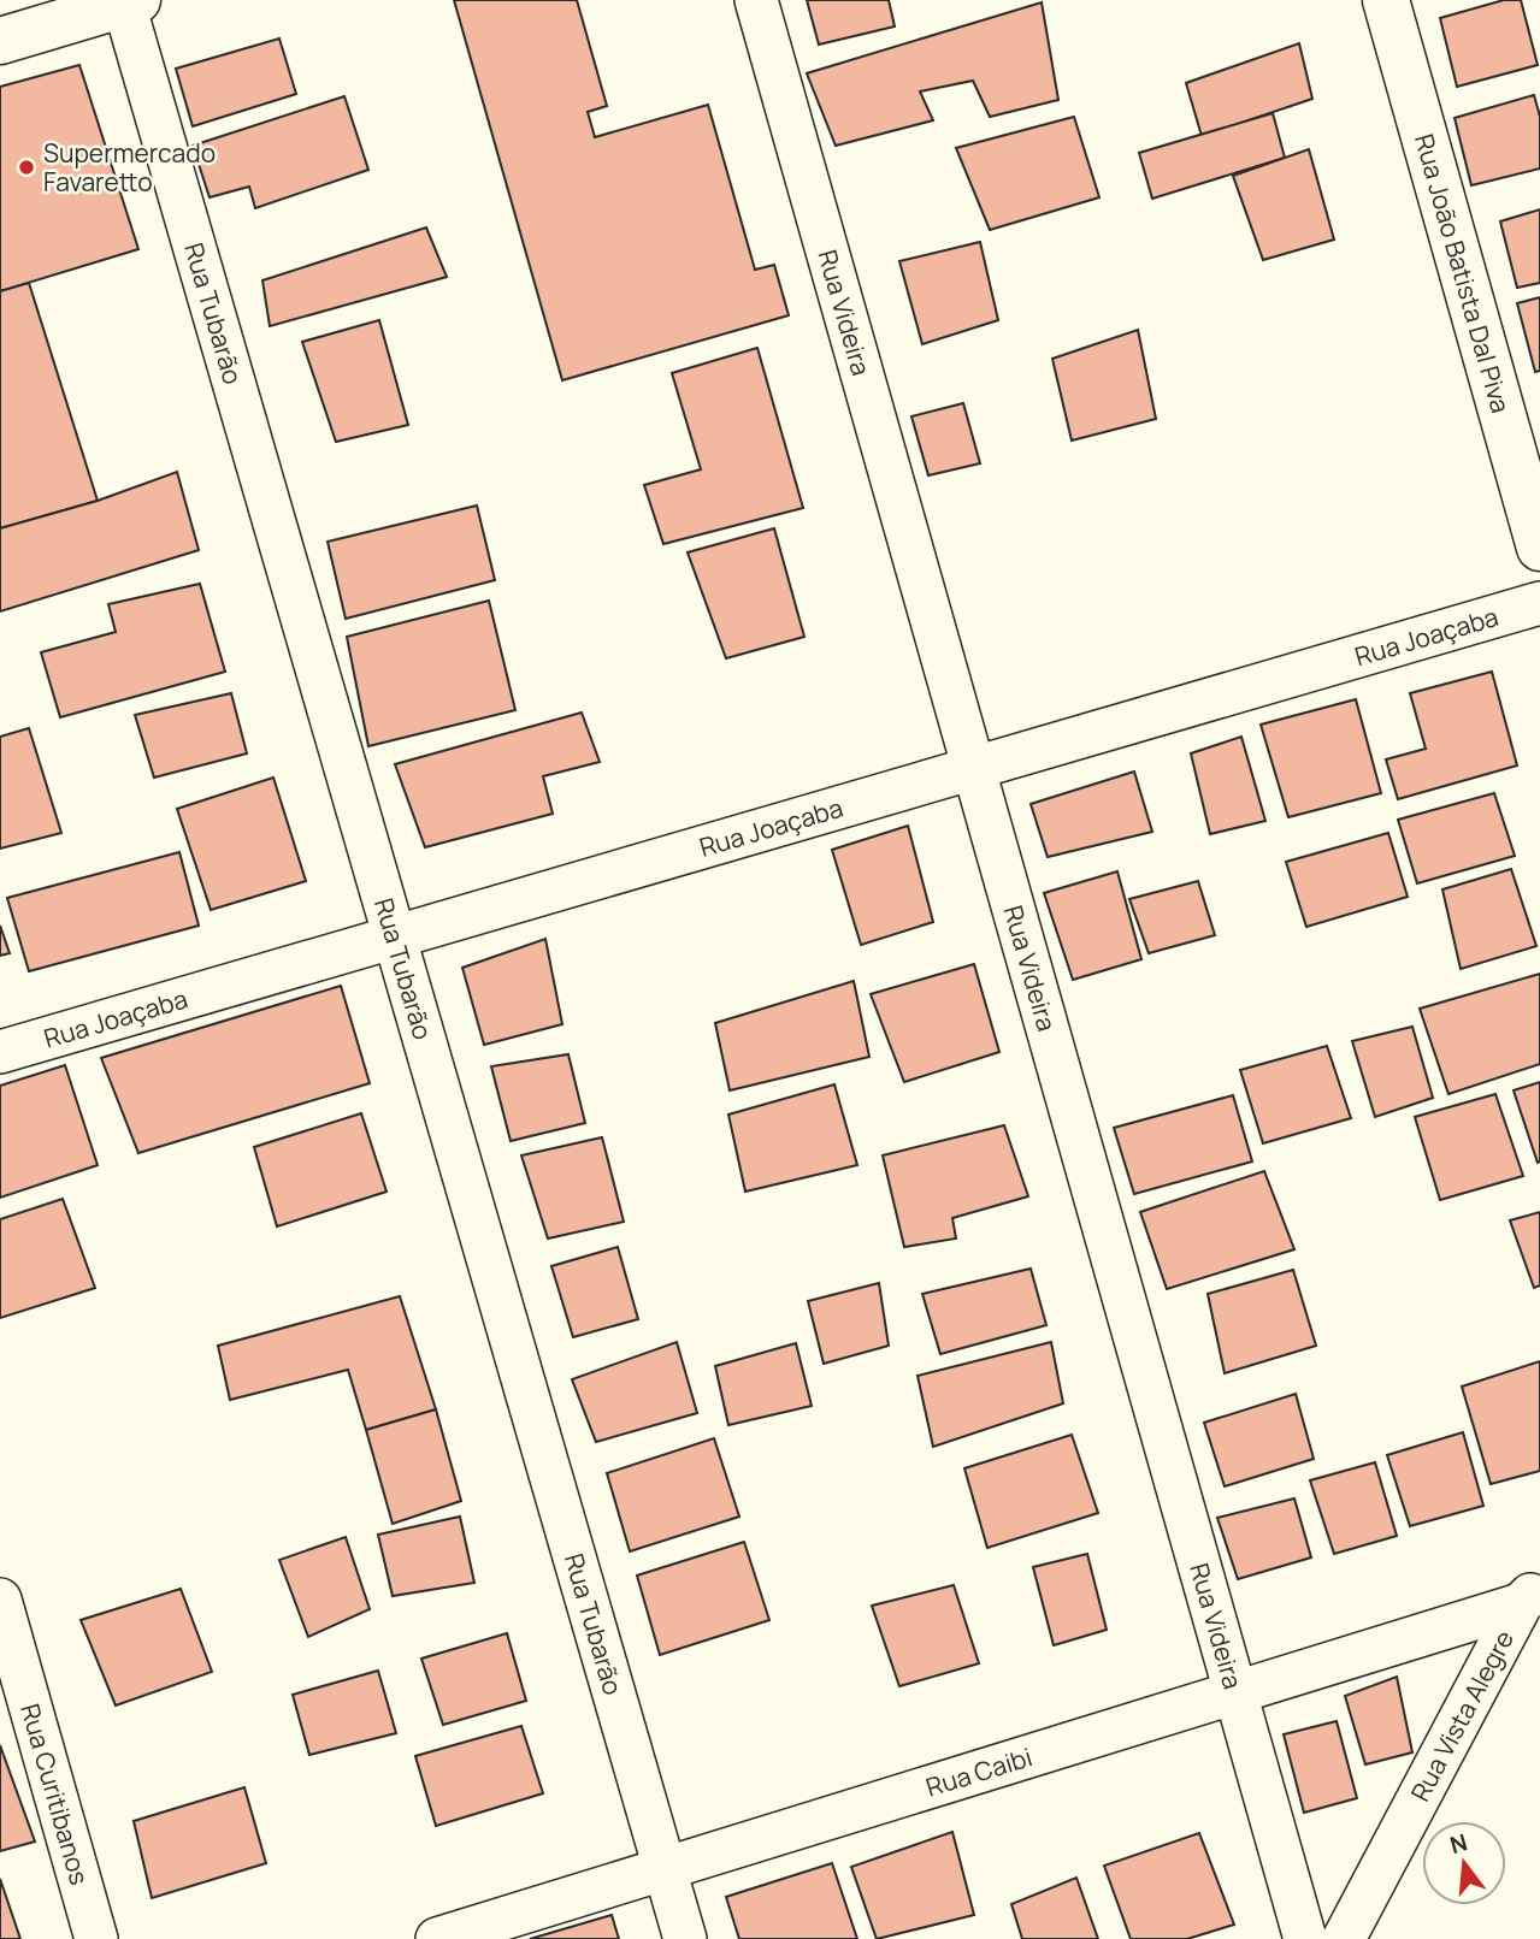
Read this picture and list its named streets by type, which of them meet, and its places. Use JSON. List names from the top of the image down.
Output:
{
  "streets": {
    "street": [
      "Rua João Batista Dal Piva",
      "Rua Videira",
      "Rua Tubarão",
      "Rua Joaçaba",
      "Rua Vista Alegre",
      "Rua Caibi",
      "Rua Curitibanos"
    ]
  },
  "crossings": [
    ["Rua Videira", "Rua Joaçaba"],
    ["Rua Videira", "Rua Caibi"],
    ["Rua Tubarão", "Rua Joaçaba"],
    ["Rua Tubarão", "Rua Caibi"],
    ["Rua Vista Alegre", "Rua Caibi"]
  ],
  "places": ["Supermercado Favaretto"],
  "north": "top"
}
